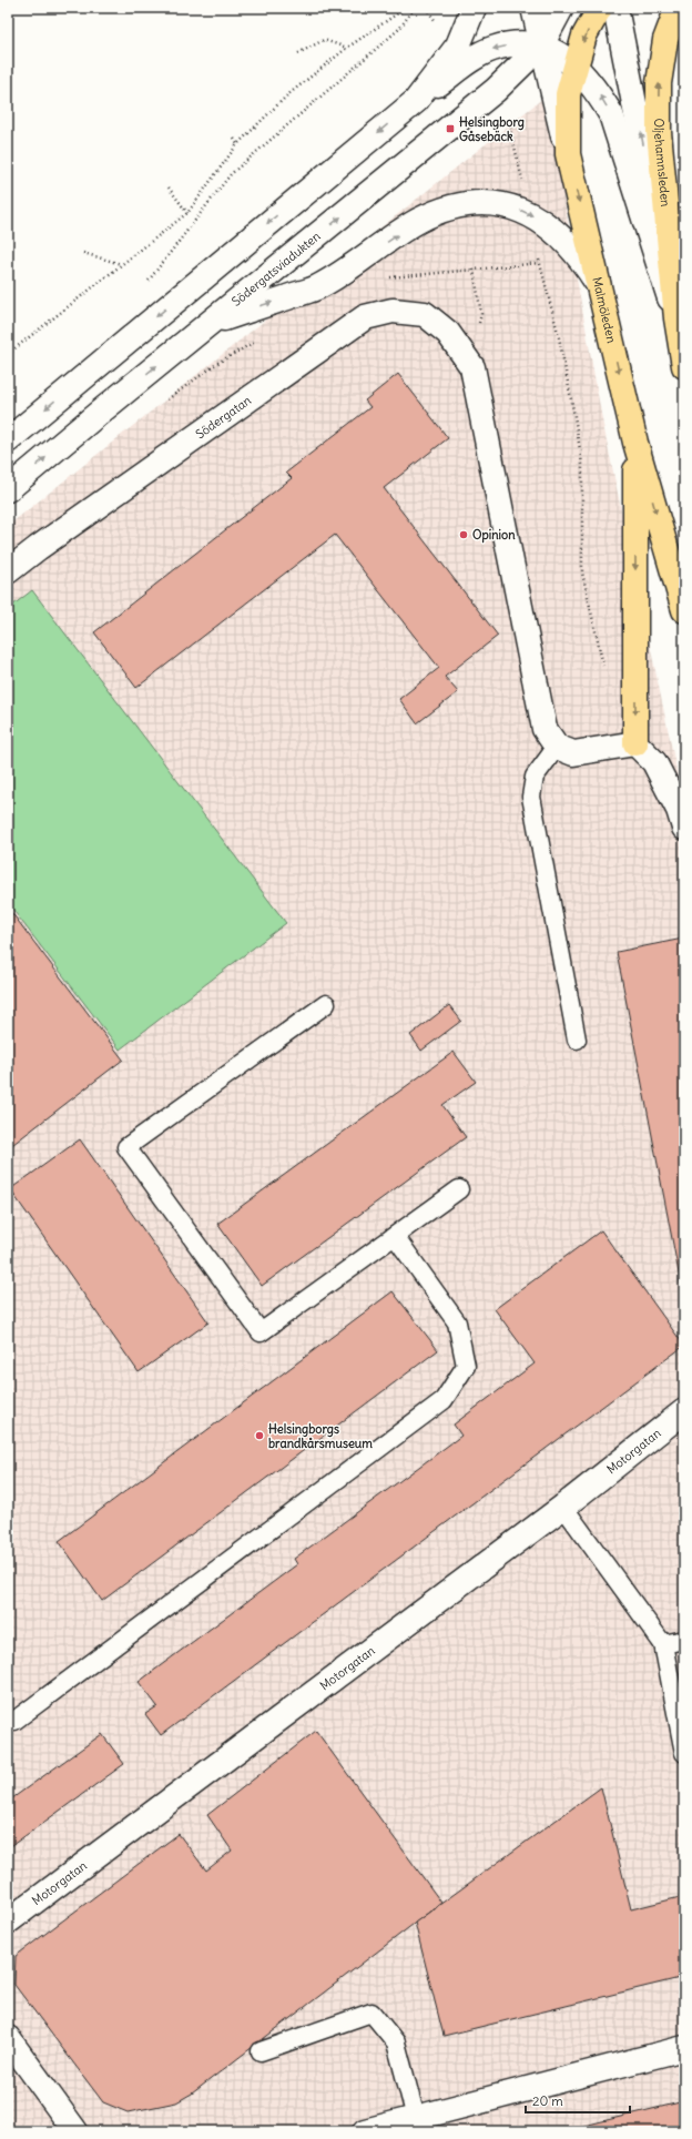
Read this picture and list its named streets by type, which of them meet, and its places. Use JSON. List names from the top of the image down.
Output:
{
  "streets": {
    "highway": ["Oljehamnsleden", "Malmöleden"],
    "main road": ["Södergatsviadukten", "Södergatan", "Motorgatan"]
  },
  "crossings": [
    ["Södergatsviadukten", "Malmöleden"]
  ],
  "places": {
    "transit": ["Helsingborg Gåsebäck"],
    "other": ["Opinion", "Helsingborgs brandkårsmuseum"]
  },
  "scale_bar": "20 m"
}
